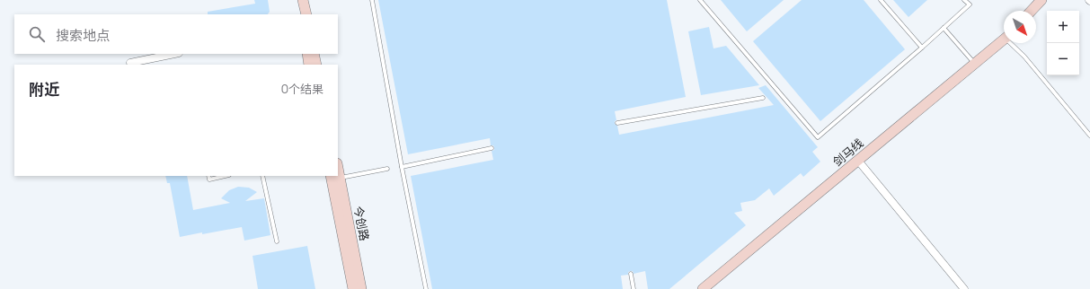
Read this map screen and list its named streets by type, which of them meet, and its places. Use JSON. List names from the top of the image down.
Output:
{
  "streets": {
    "main road": ["剑马线", "今创路"]
  },
  "north": "bottom right",
  "page": {
    "map_buttons": ["+", "−"],
    "search": "搜索地点",
    "heading": ["附近", "0个结果"]
  }
}
